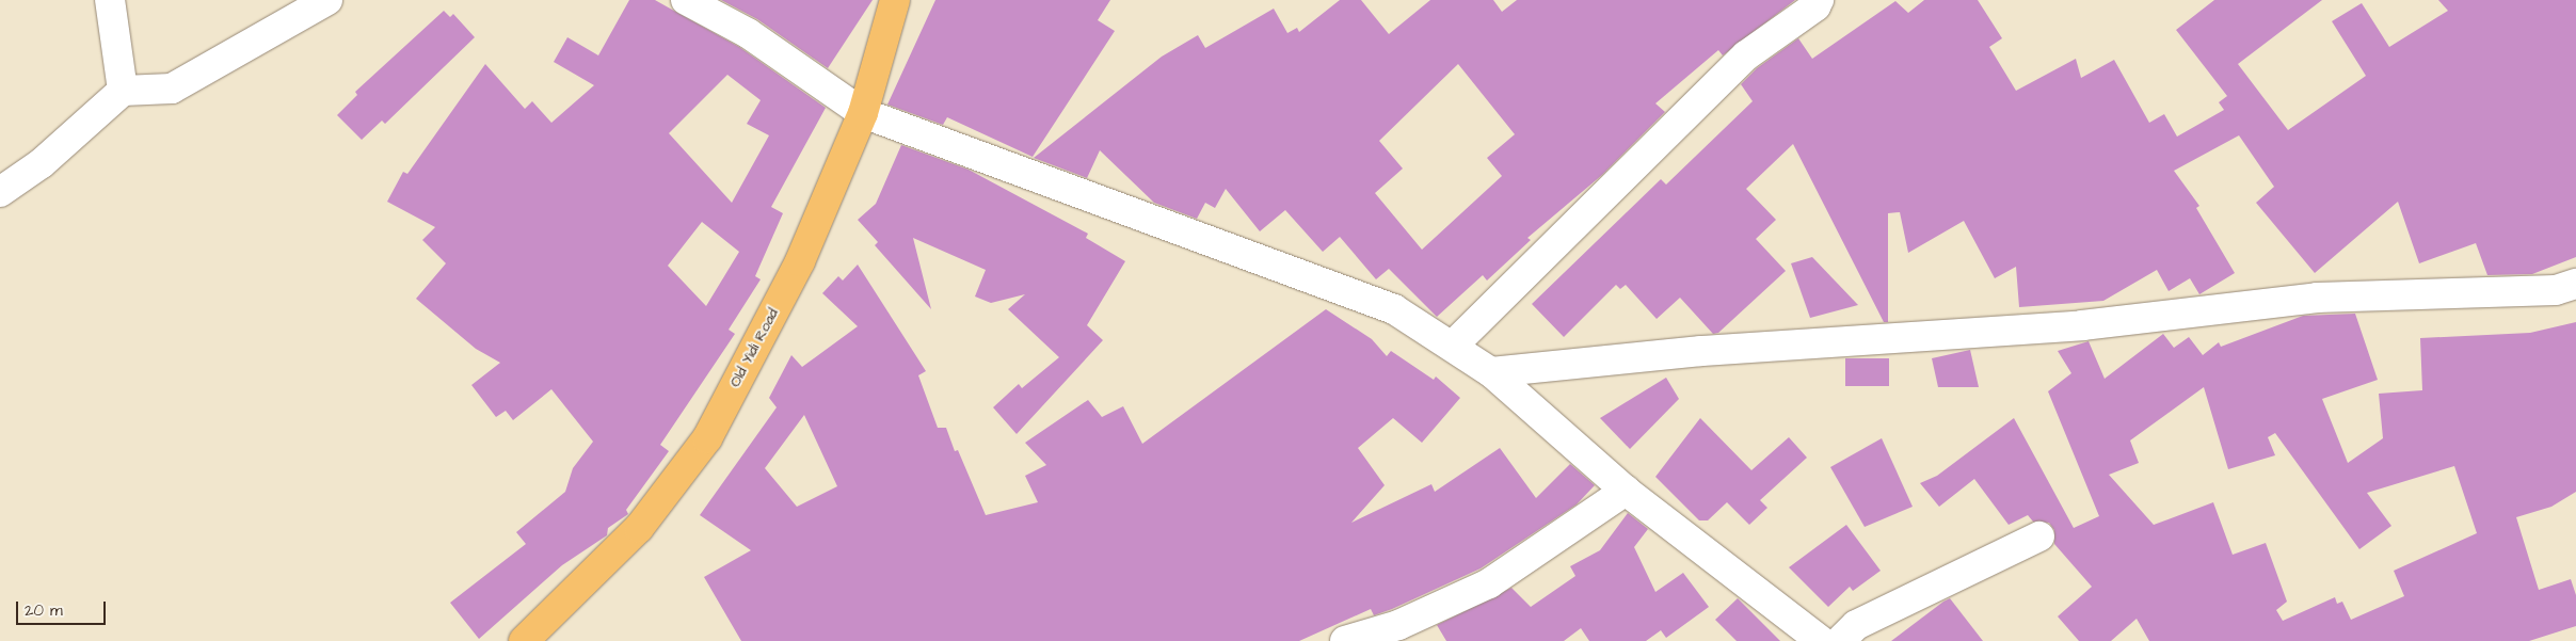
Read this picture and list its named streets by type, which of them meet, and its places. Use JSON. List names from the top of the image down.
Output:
{
  "streets": {
    "main road": ["Old Yidi Road"]
  },
  "scale_bar": "20 m"
}
